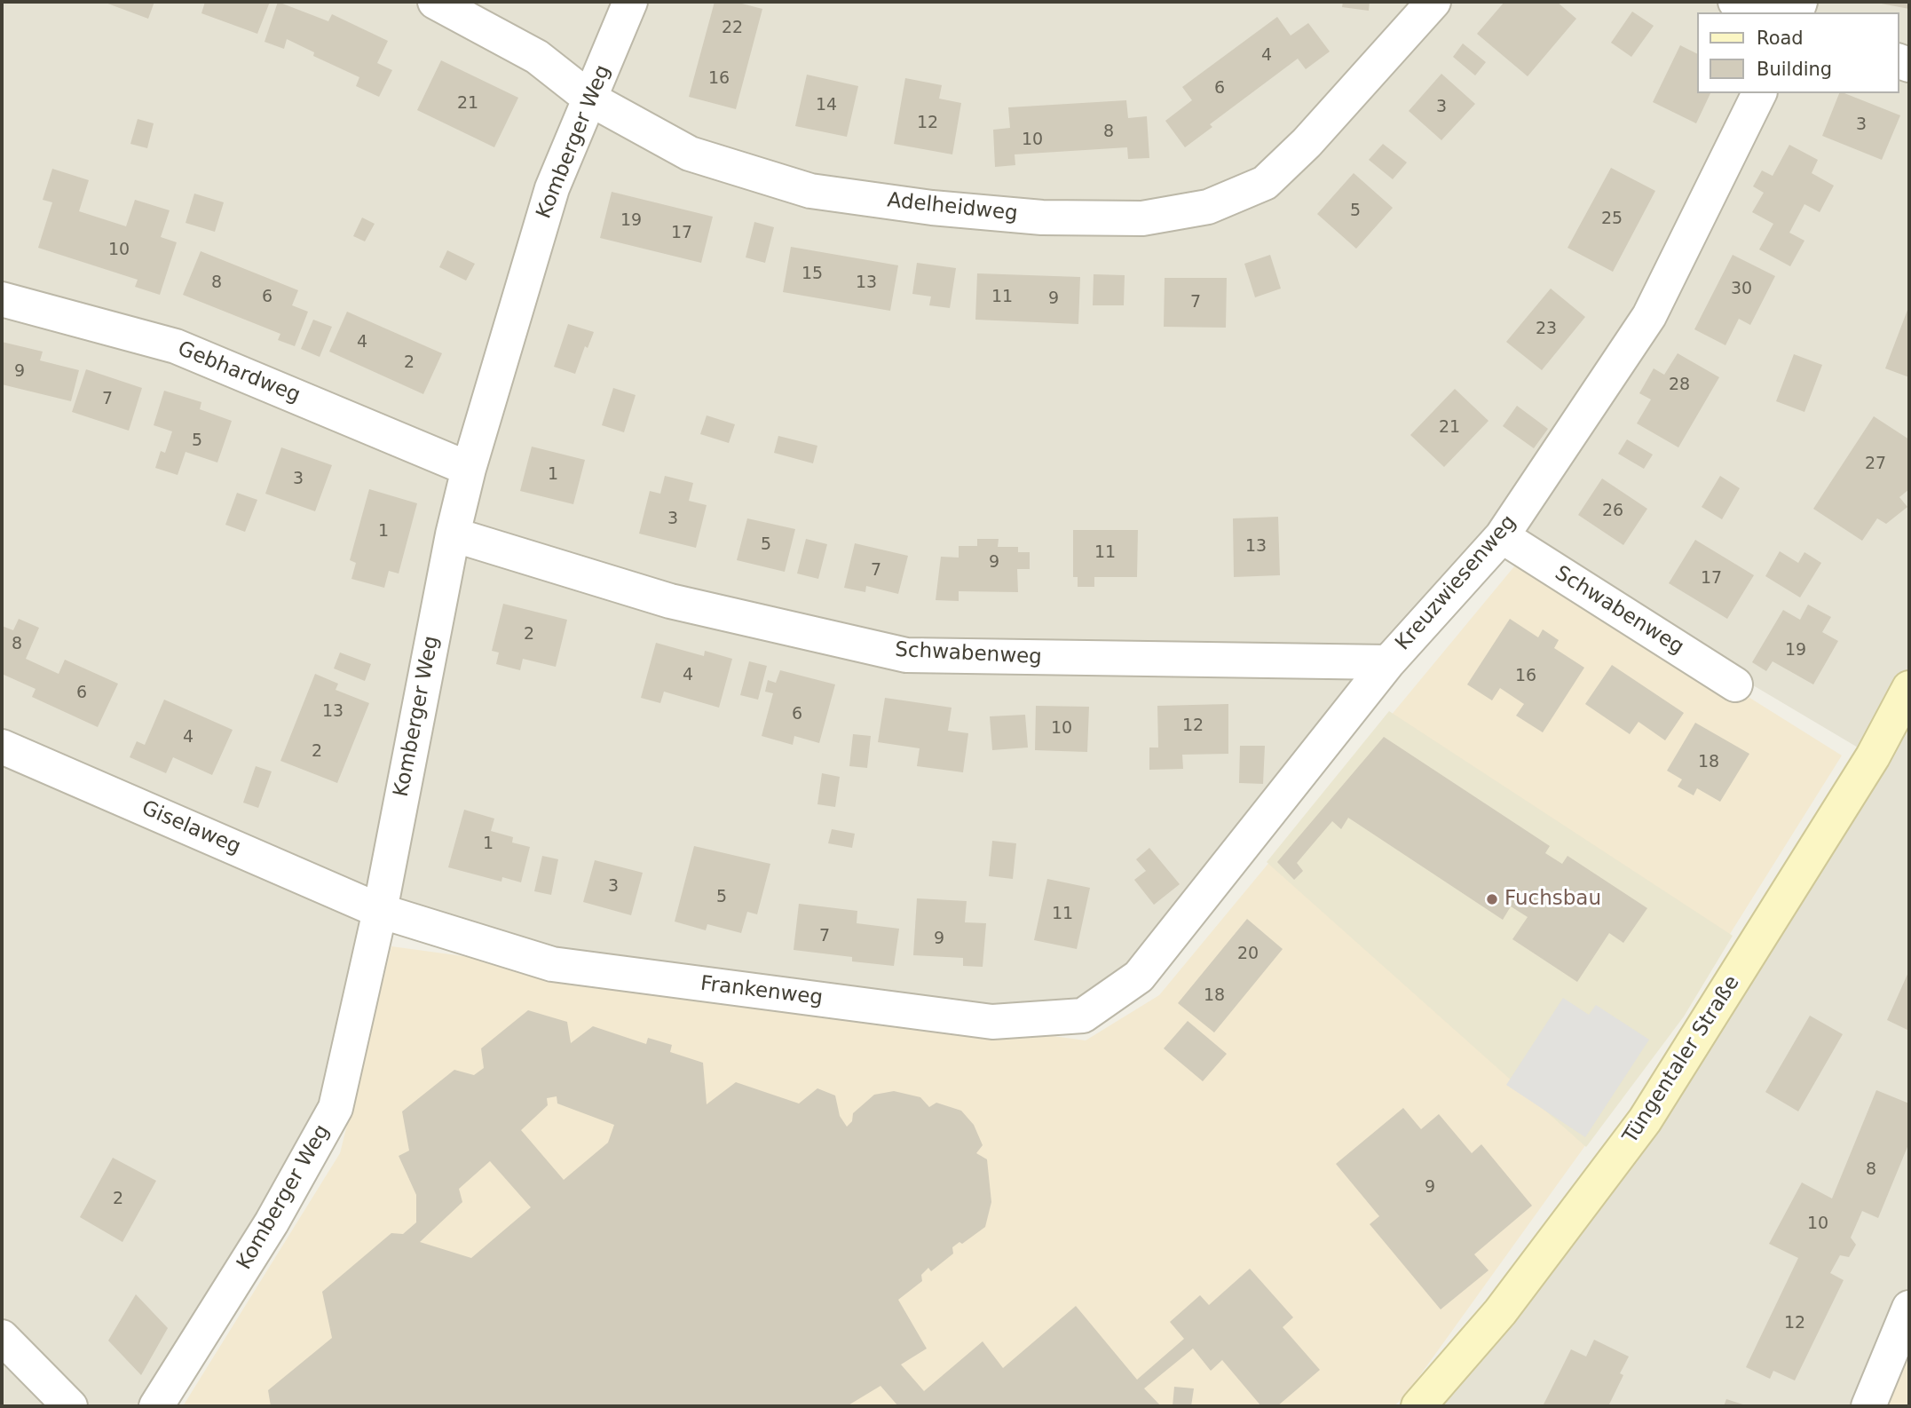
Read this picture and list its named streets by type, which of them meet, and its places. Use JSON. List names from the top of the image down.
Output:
{
  "streets": {
    "street": [
      "Komberger Weg",
      "Adelheidweg",
      "Gebhardweg",
      "Kreuzwiesenweg",
      "Schwabenweg",
      "Giselaweg",
      "Frankenweg",
      "Tüngentaler Straße"
    ]
  },
  "crossings": [
    ["Komberger Weg", "Adelheidweg"],
    ["Komberger Weg", "Gebhardweg"],
    ["Komberger Weg", "Schwabenweg"],
    ["Komberger Weg", "Giselaweg"],
    ["Komberger Weg", "Frankenweg"],
    ["Kreuzwiesenweg", "Schwabenweg"],
    ["Kreuzwiesenweg", "Frankenweg"],
    ["Giselaweg", "Frankenweg"]
  ],
  "places": ["Fuchsbau"],
  "house_numbers": [
    "22",
    "4",
    "16",
    "6",
    "21",
    "14",
    "3",
    "12",
    "3",
    "8",
    "10",
    "5",
    "25",
    "19",
    "17",
    "10",
    "15",
    "8",
    "13",
    "30",
    "6",
    "11",
    "9",
    "7",
    "23",
    "4",
    "2",
    "9",
    "28",
    "7",
    "21",
    "5",
    "27",
    "1",
    "3",
    "26",
    "3",
    "1",
    "5",
    "13",
    "11",
    "9",
    "7",
    "17",
    "2",
    "8",
    "19",
    "4",
    "16",
    "6",
    "13",
    "6",
    "12",
    "10",
    "4",
    "2",
    "18",
    "1",
    "3",
    "5",
    "11",
    "7",
    "9",
    "20",
    "18",
    "8",
    "9",
    "2",
    "10",
    "12"
  ],
  "legend": ["Road", "Building"]
}
